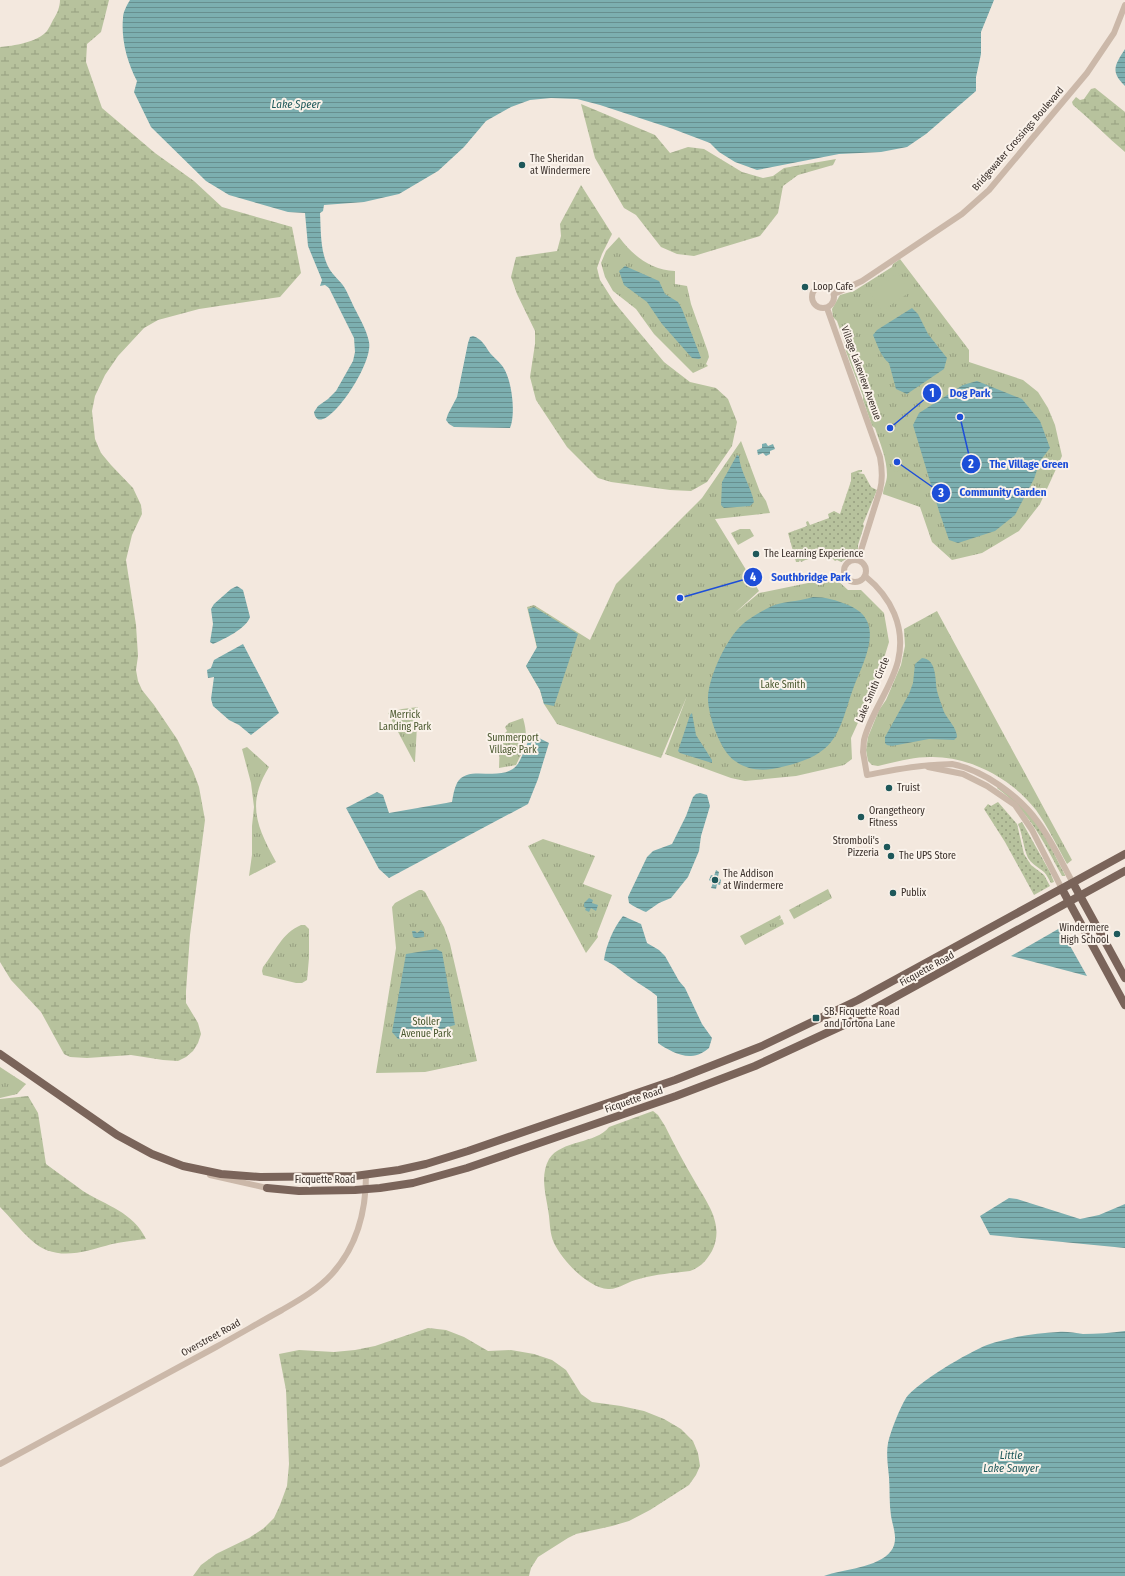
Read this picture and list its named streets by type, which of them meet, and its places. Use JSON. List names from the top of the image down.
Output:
{
  "streets": {
    "main road": ["Ficquette Road"],
    "street": [
      "Bridgewater Crossings Boulevard",
      "Village Lakeview Avenue",
      "Lake Smith Circle",
      "Overstreet Road"
    ]
  },
  "crossings": [
    ["Bridgewater Crossings Boulevard", "Village Lakeview Avenue"],
    ["Village Lakeview Avenue", "Lake Smith Circle"],
    ["Ficquette Road", "Overstreet Road"]
  ],
  "water": ["Lake Speer", "Little Lake Sawyer"],
  "parks": [
    "Lake Smith",
    "Merrick Landing Park",
    "Summerport Village Park",
    "Stoller Avenue Park"
  ],
  "places": {
    "other": [
      "The Sheridan at Windermere",
      "Loop Cafe",
      "The Village Green",
      "Dog Park",
      "Community Garden",
      "The Learning Experience",
      "Southbridge Park",
      "Truist",
      "Orangetheory Fitness",
      "Stromboli's Pizzeria",
      "The UPS Store",
      "The Addison at Windermere",
      "Publix",
      "Windermere High School"
    ],
    "transit": ["SB. Ficquette Road and Tortona Lane"]
  }
}
